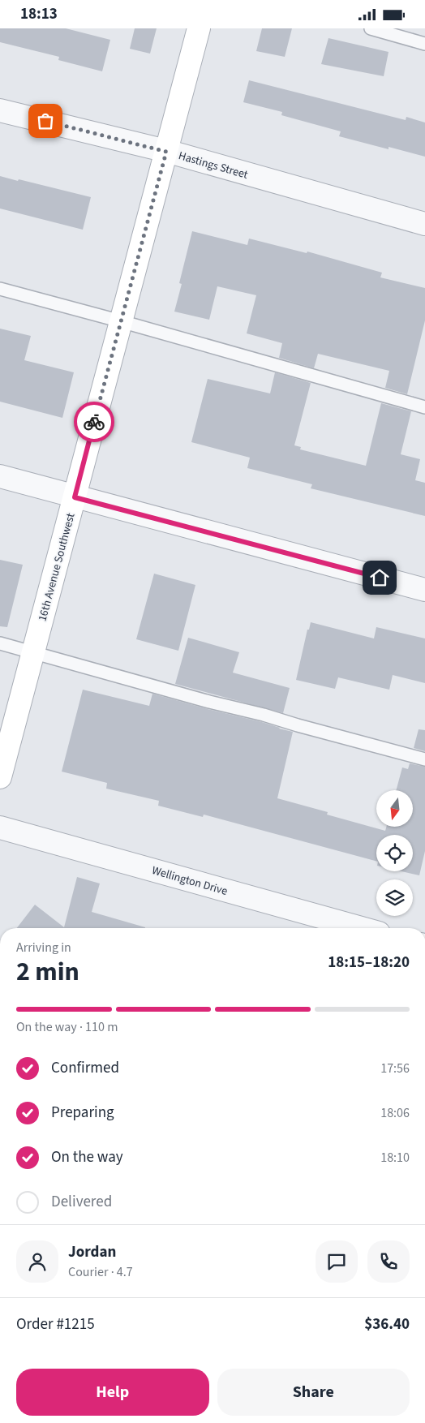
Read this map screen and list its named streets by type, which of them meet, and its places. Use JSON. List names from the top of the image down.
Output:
{
  "streets": {
    "street": ["Hastings Street", "16th Avenue Southwest", "Wellington Drive"]
  },
  "crossings": [
    ["Hastings Street", "16th Avenue Southwest"]
  ],
  "north": "bottom",
  "page": {
    "status": "18:13",
    "heading": ["2 min", "Arriving in", "18:15–18:20"],
    "panel": [
      "Jordan",
      "Courier · 4.7",
      "Order #1215",
      "$36.40"
    ],
    "bar": "On the way · 110 m",
    "list": [
      ["Confirmed", "17:56"],
      ["Preparing", "18:06"],
      ["On the way", "18:10"],
      "Delivered"
    ],
    "buttons": ["Help", "Share"]
  }
}
